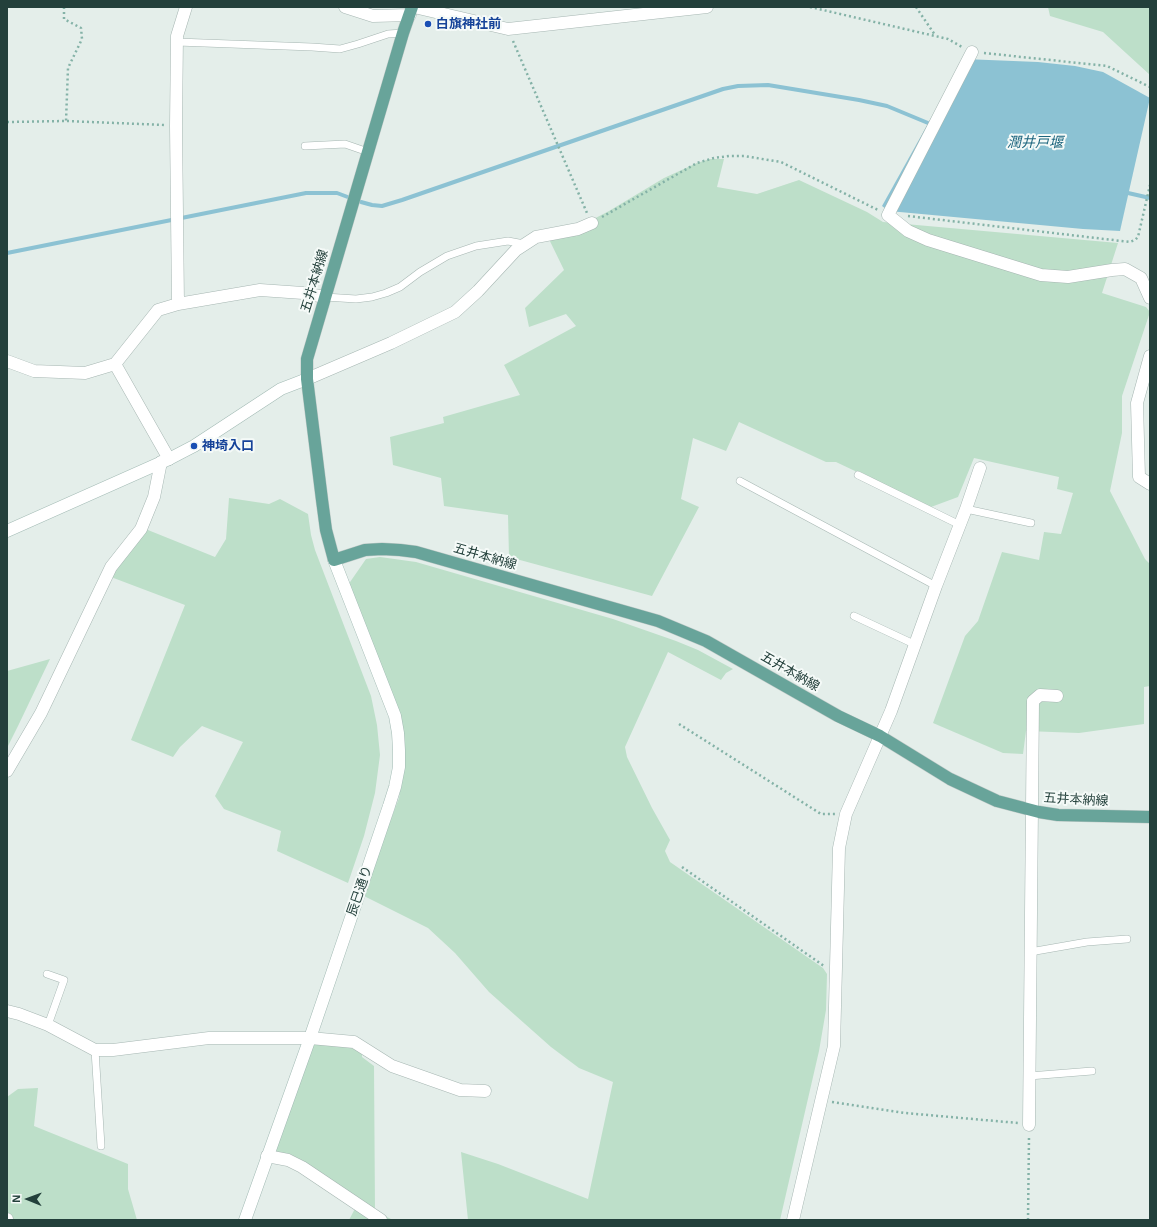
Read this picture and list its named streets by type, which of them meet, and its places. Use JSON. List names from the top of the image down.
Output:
{
  "streets": {
    "main road": ["五井本納線"],
    "street": ["辰巳通り"]
  },
  "crossings": [
    ["五井本納線", "辰巳通り"]
  ],
  "water": ["潤井戸堰"],
  "places": ["白旗神社前", "神埼入口"],
  "north": "left"
}
